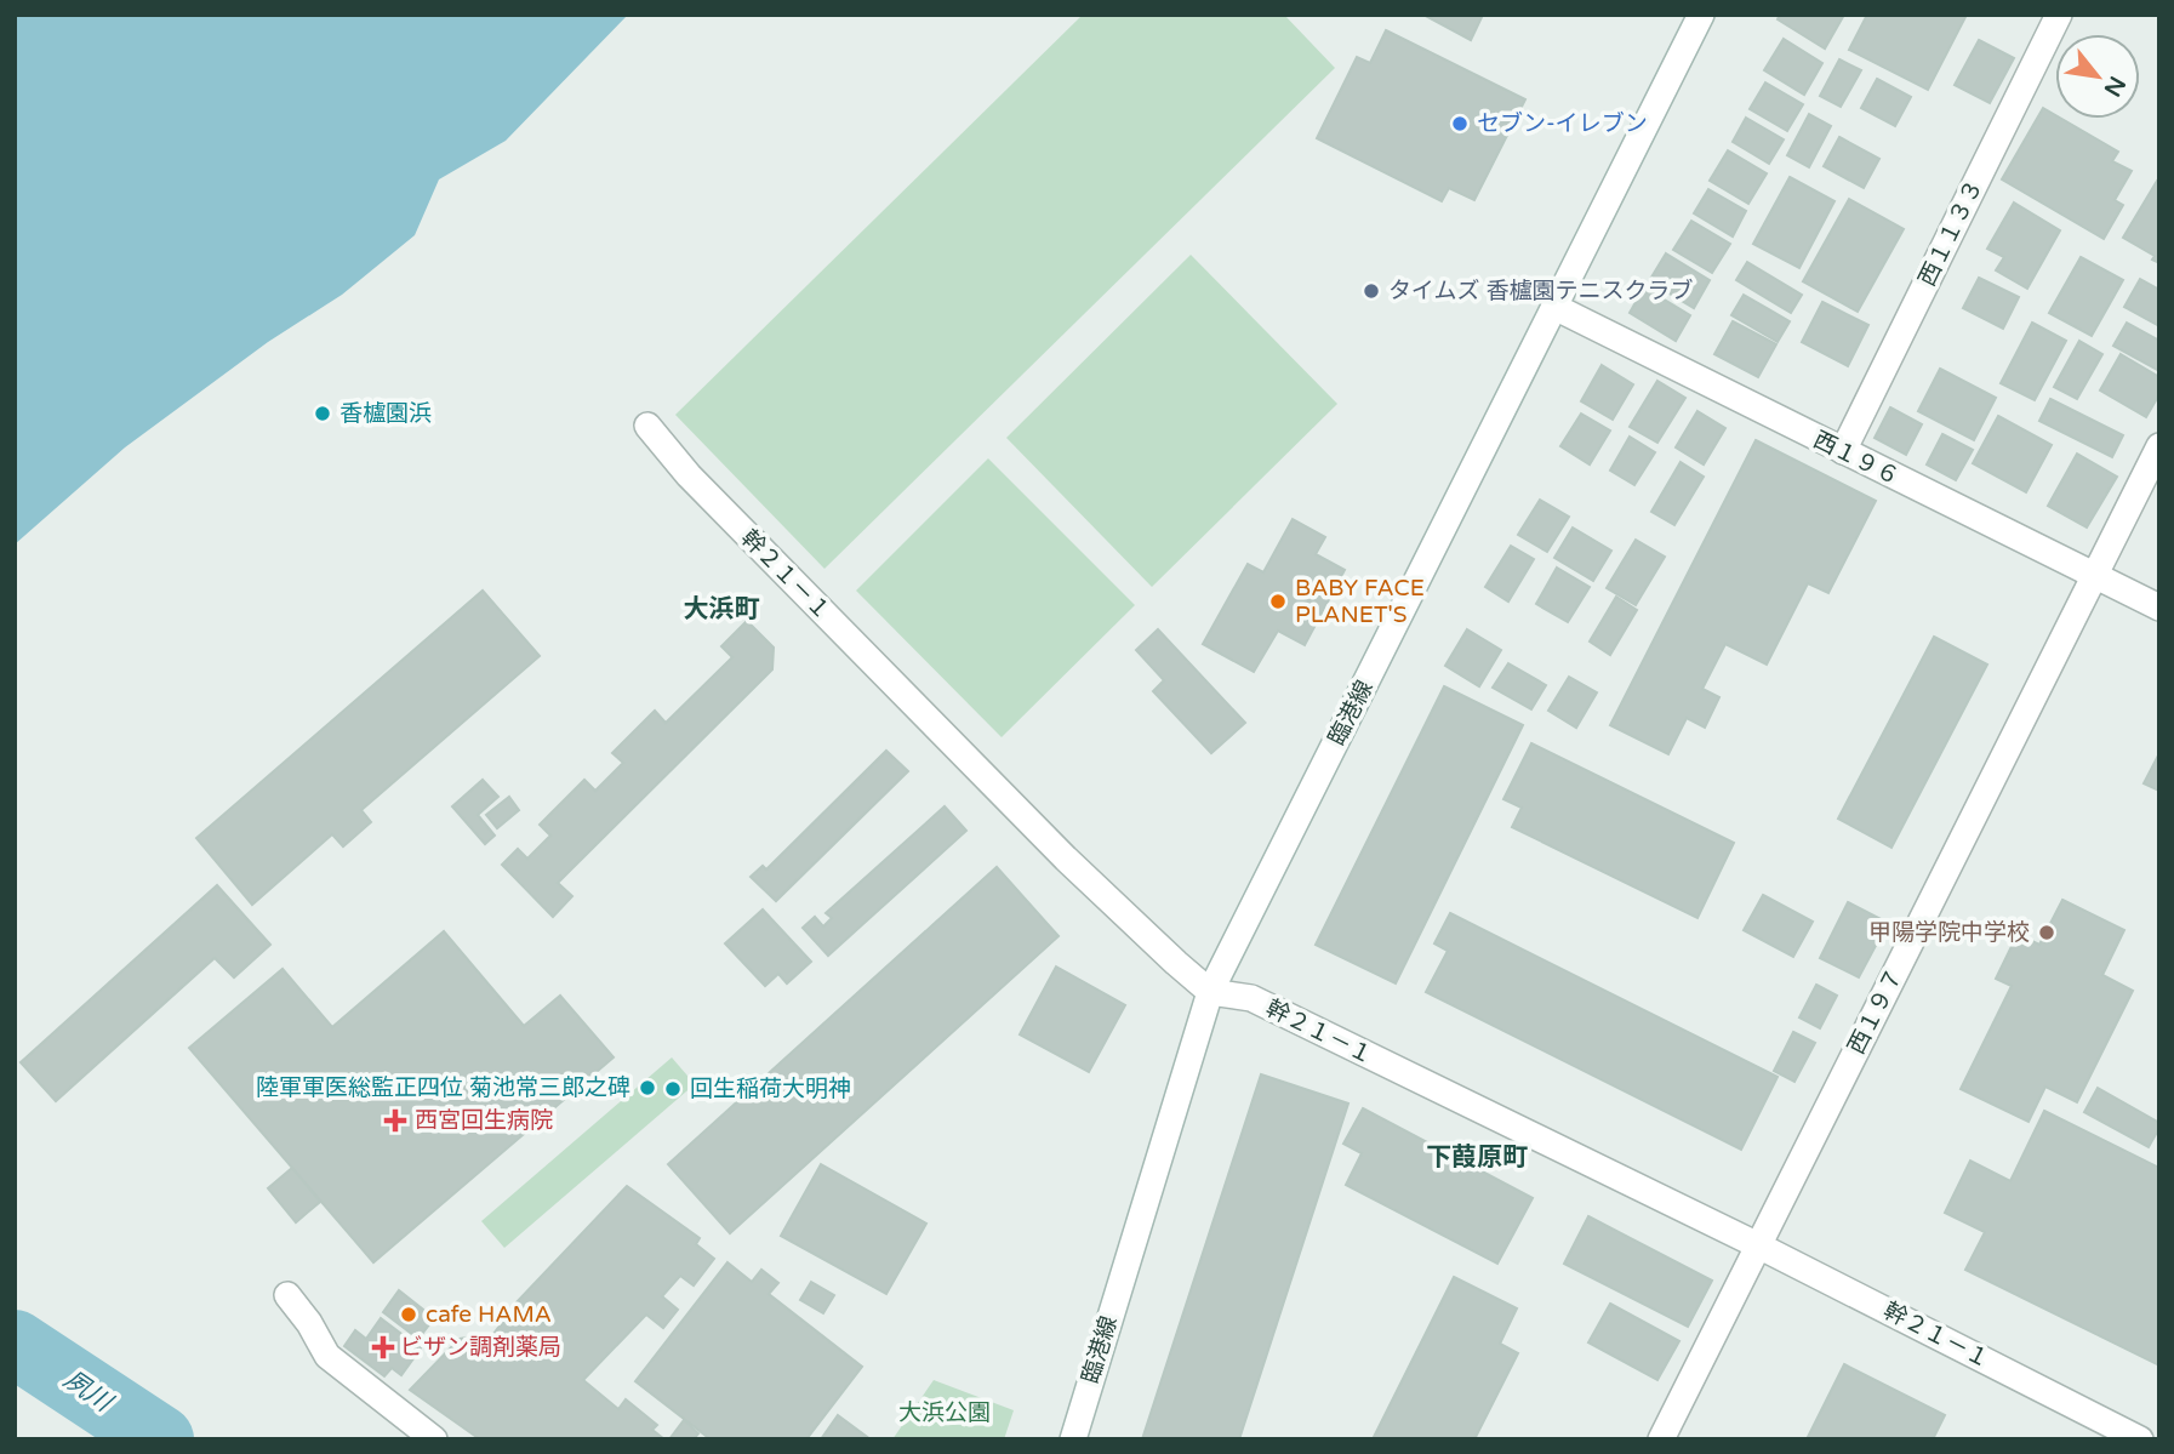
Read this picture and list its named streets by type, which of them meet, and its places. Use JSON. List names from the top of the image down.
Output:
{
  "streets": {
    "street": [
      "西１１３３",
      "西１９６",
      "幹２１－１",
      "臨港線",
      "西１９７"
    ]
  },
  "crossings": [
    ["西１１３３", "西１９６"],
    ["西１９６", "臨港線"],
    ["西１９６", "西１９７"],
    ["幹２１－１", "臨港線"],
    ["幹２１－１", "西１９７"]
  ],
  "districts": ["大浜町", "下葭原町"],
  "water": ["夙川"],
  "parks": ["大浜公園"],
  "places": {
    "other": [
      "セブン-イレブン",
      "タイムズ 香櫨園テニスクラブ",
      "香櫨園浜",
      "BABY FACE PLANET'S",
      "甲陽学院中学校",
      "陸軍軍医総監正四位 菊池常三郎之碑",
      "回生稲荷大明神",
      "cafe HAMA"
    ],
    "health": ["西宮回生病院", "ビザン調剤薬局"]
  },
  "north": "bottom right"
}
